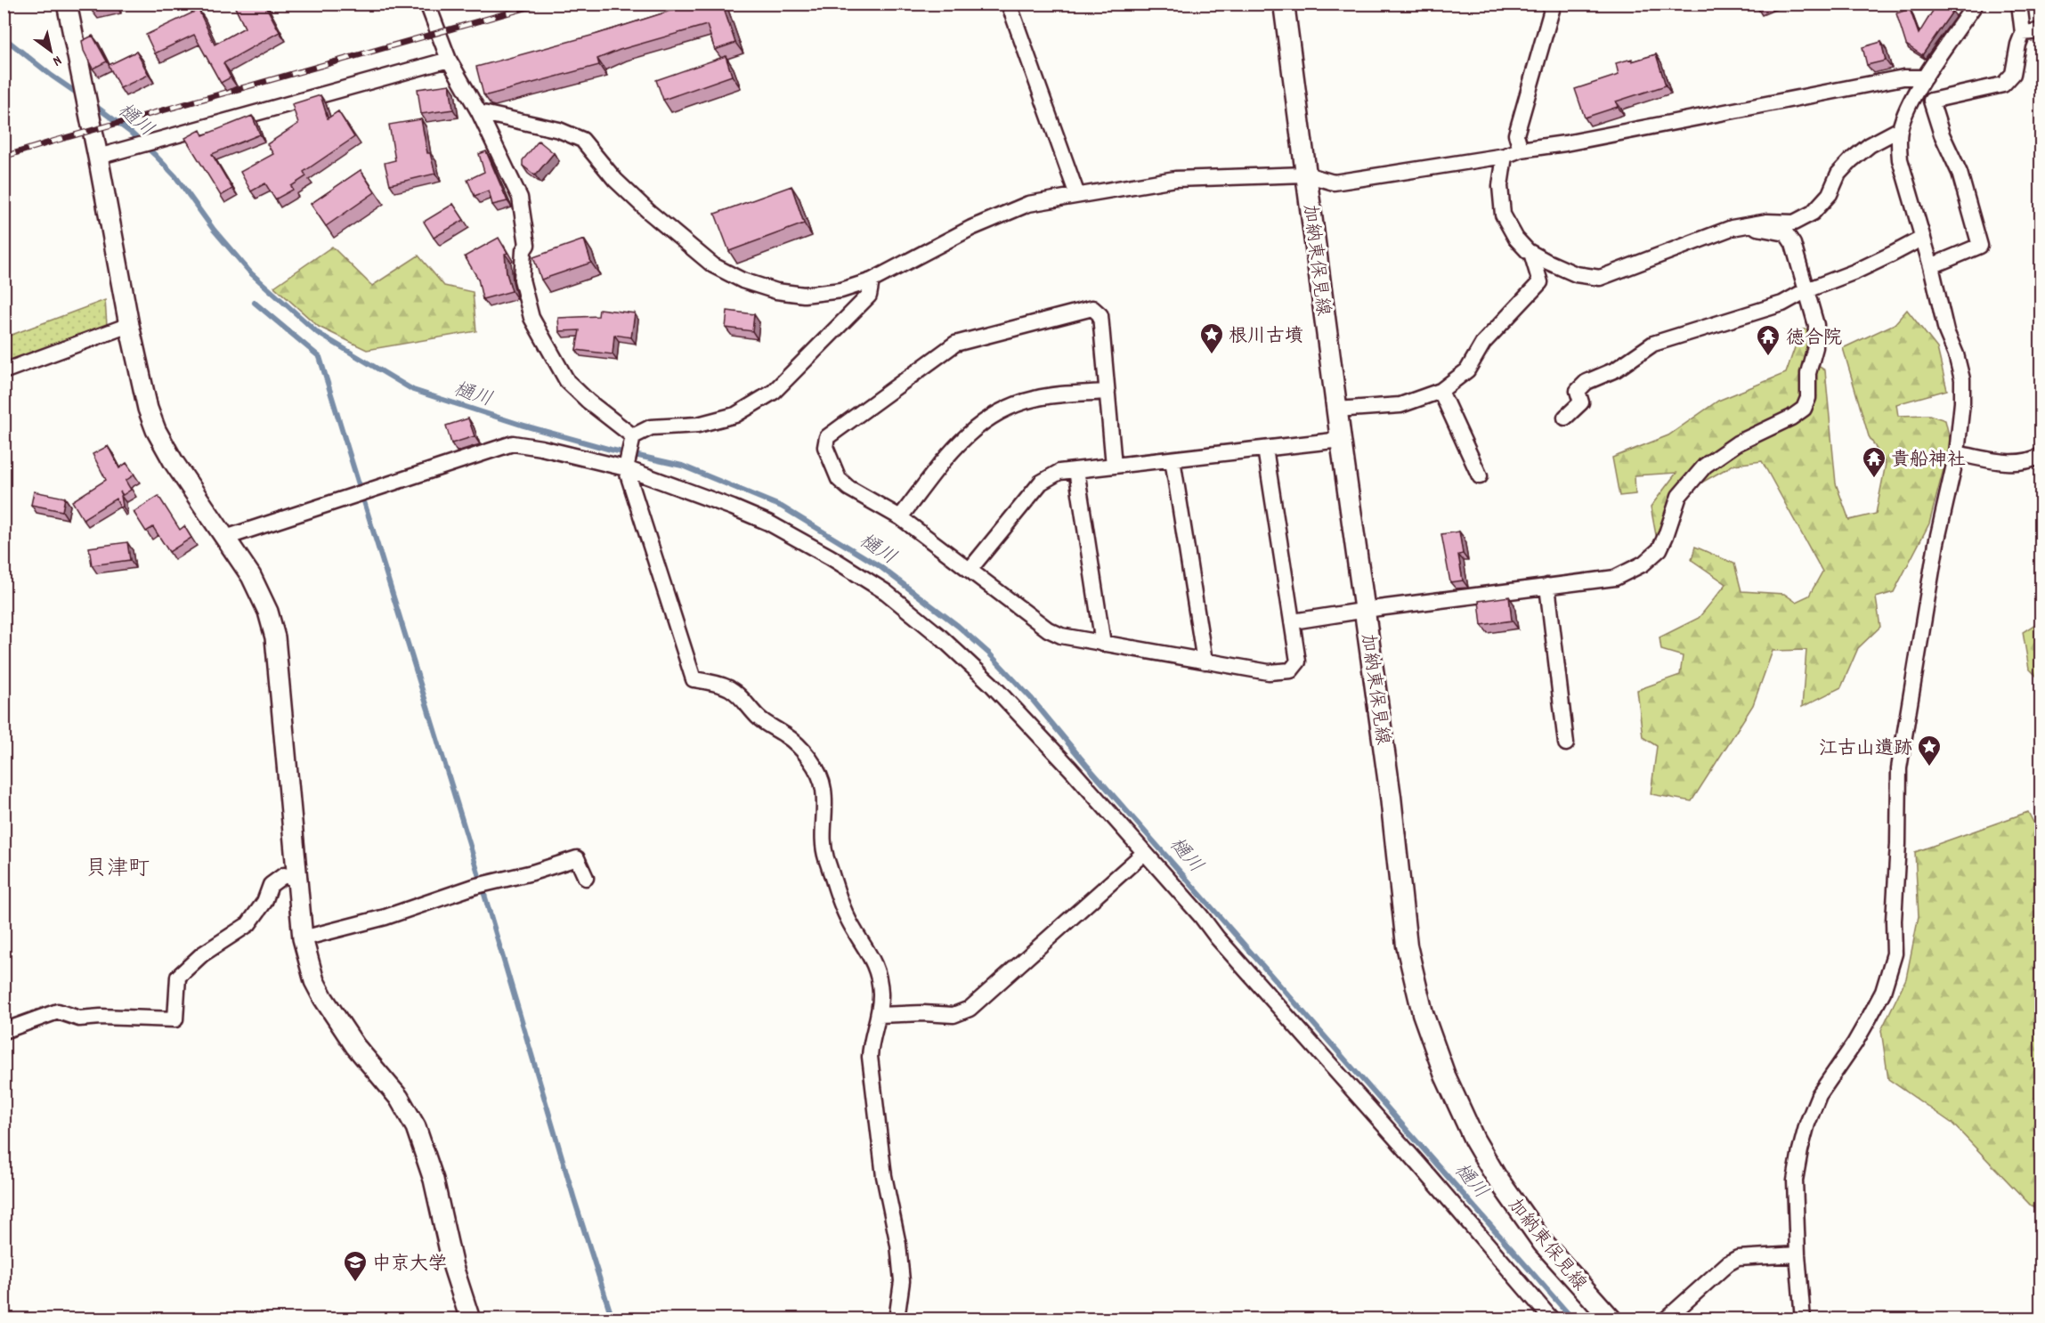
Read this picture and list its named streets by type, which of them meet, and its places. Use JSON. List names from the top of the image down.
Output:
{
  "streets": {
    "main road": ["加納東保見線"]
  },
  "districts": ["貝津町"],
  "water": ["樋川"],
  "places": {
    "place": ["根川古墳", "江古山遺跡"],
    "temple": ["徳合院", "貴船神社"],
    "school or university": ["中京大学"]
  },
  "north": "bottom right"
}
